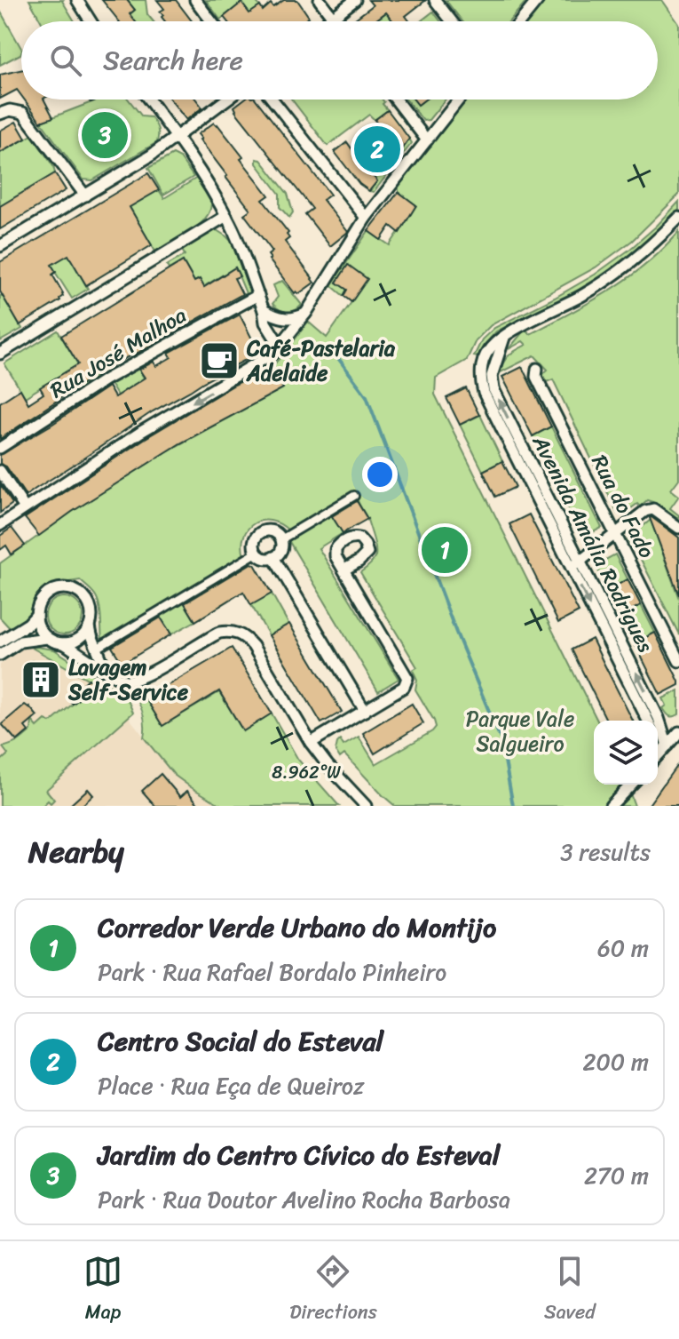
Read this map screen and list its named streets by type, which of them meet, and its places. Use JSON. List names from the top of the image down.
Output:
{
  "streets": {
    "street": ["Rua José Malhoa", "Rua do Fado", "Avenida Amália Rodrigues"]
  },
  "parks": ["Parque Vale Salgueiro"],
  "places": {
    "cafe": ["Café-Pastelaria Adelaide"],
    "building": ["Lavagem Self-Service"]
  },
  "page": {
    "search": "Search here",
    "pins": ["3", "2", "1"],
    "heading": ["Nearby", "3 results"],
    "list": [
      {
        "mark": "1",
        "name": "Corredor Verde Urbano do Montijo",
        "note": "Park · Rua Rafael Bordalo Pinheiro",
        "value": "60 m"
      },
      {
        "mark": "2",
        "name": "Centro Social do Esteval",
        "note": "Place · Rua Eça de Queiroz",
        "value": "200 m"
      },
      {
        "mark": "3",
        "name": "Jardim do Centro Cívico do Esteval",
        "note": "Park · Rua Doutor Avelino Rocha Barbosa",
        "value": "270 m"
      }
    ],
    "nav": ["Map", "Directions", "Saved"]
  },
  "coordinates": ["8.962°W"]
}
